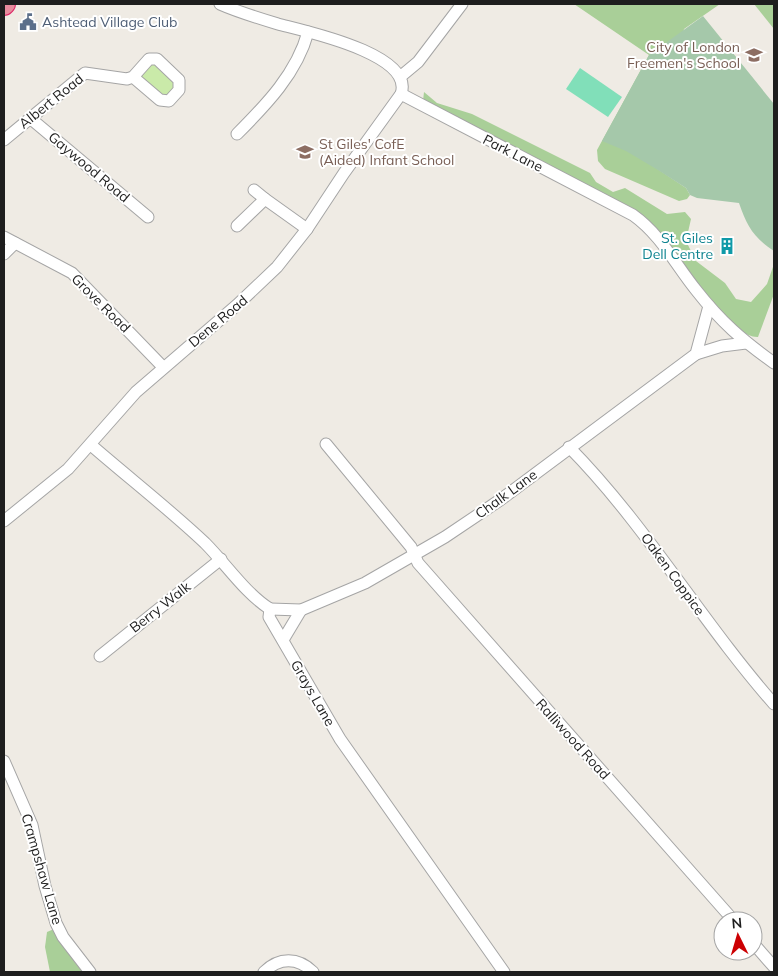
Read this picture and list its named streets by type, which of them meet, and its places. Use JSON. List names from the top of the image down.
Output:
{
  "streets": {
    "street": [
      "Albert Road",
      "Park Lane",
      "Gaywood Road",
      "Grove Road",
      "Dene Road",
      "Chalk Lane",
      "Oaken Coppice",
      "Berry Walk",
      "Grays Lane",
      "Ralliwood Road",
      "Crampshaw Lane"
    ]
  },
  "crossings": [
    ["Albert Road", "Gaywood Road"],
    ["Park Lane", "Dene Road"],
    ["Park Lane", "Chalk Lane"],
    ["Grove Road", "Dene Road"],
    ["Chalk Lane", "Oaken Coppice"],
    ["Chalk Lane", "Grays Lane"],
    ["Chalk Lane", "Ralliwood Road"]
  ],
  "places": {
    "public building": ["Ashtead Village Club"],
    "school or university": ["City of London Freemen's School", "St Giles' CofE (Aided) Infant School"],
    "building": ["St. Giles Dell Centre"]
  },
  "north": "top"
}
